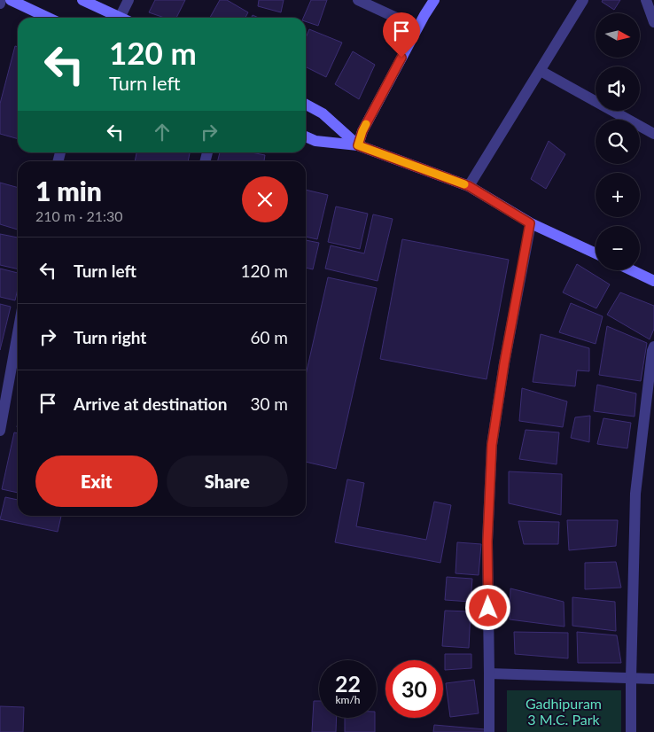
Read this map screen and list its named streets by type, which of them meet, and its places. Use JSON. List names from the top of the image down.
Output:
{
  "parks": ["Gadhipuram 3 M.C. Park"],
  "north": "right",
  "page": {
    "map_buttons": ["+", "−"],
    "turn": ["120 m", "Turn left"],
    "heading": ["1 min", "210 m · 21:30"],
    "list": [
      {
        "name": "Turn left",
        "value": "120 m"
      },
      {
        "name": "Turn right",
        "value": "60 m"
      },
      {
        "name": "Arrive at destination",
        "value": "30 m"
      }
    ],
    "buttons": ["Exit", "Share"],
    "speed": "22 km/h",
    "limit": "30"
  }
}
